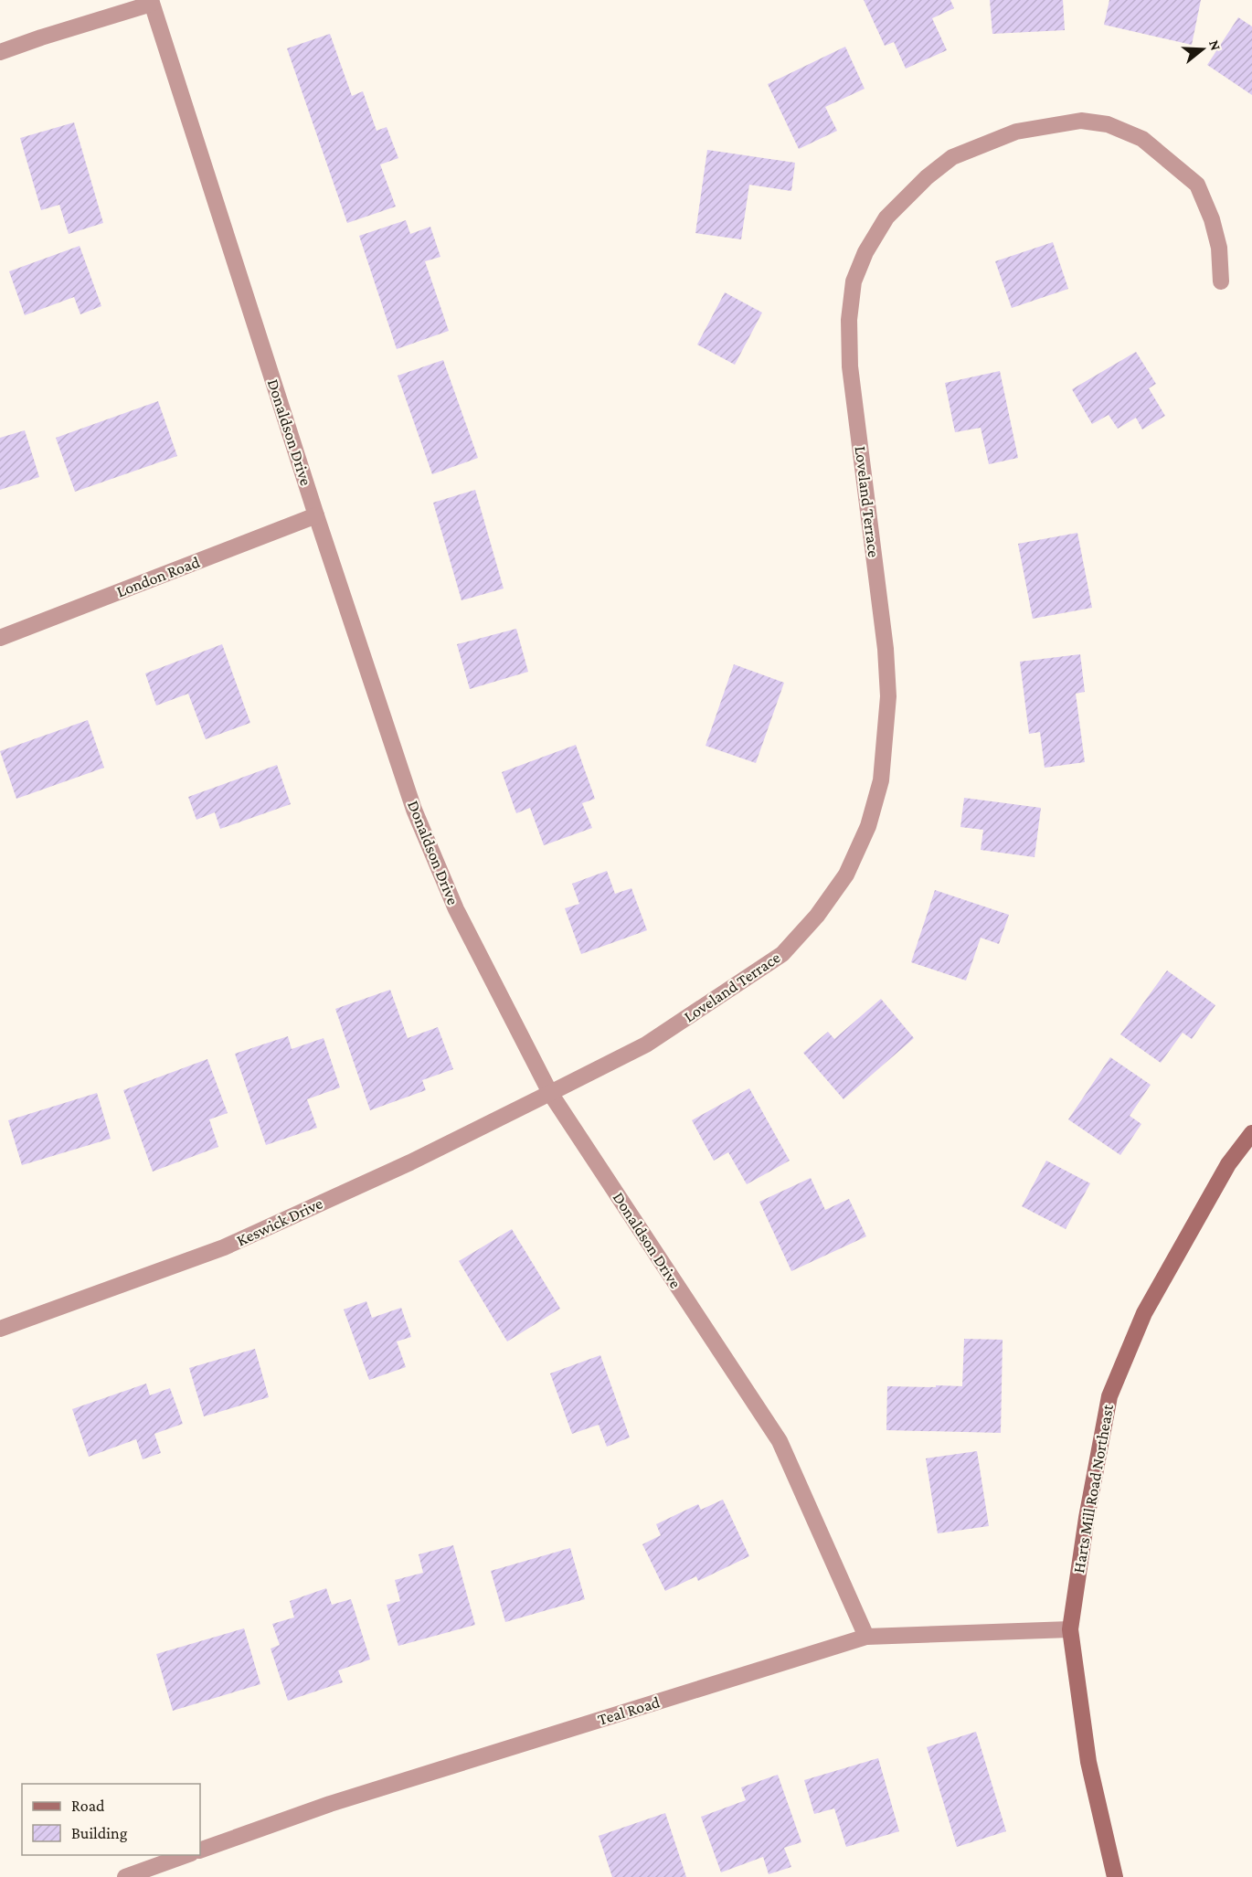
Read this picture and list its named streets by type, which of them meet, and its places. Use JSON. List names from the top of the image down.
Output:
{
  "streets": {
    "street": [
      "Donaldson Drive",
      "Loveland Terrace",
      "London Road",
      "Keswick Drive",
      "Harts Mill Road Northeast",
      "Teal Road"
    ]
  },
  "crossings": [
    ["Donaldson Drive", "Loveland Terrace"],
    ["Donaldson Drive", "London Road"],
    ["Donaldson Drive", "Keswick Drive"],
    ["Donaldson Drive", "Teal Road"],
    ["Loveland Terrace", "Keswick Drive"],
    ["Harts Mill Road Northeast", "Teal Road"]
  ],
  "legend": ["Road", "Building"],
  "north": "right"
}
